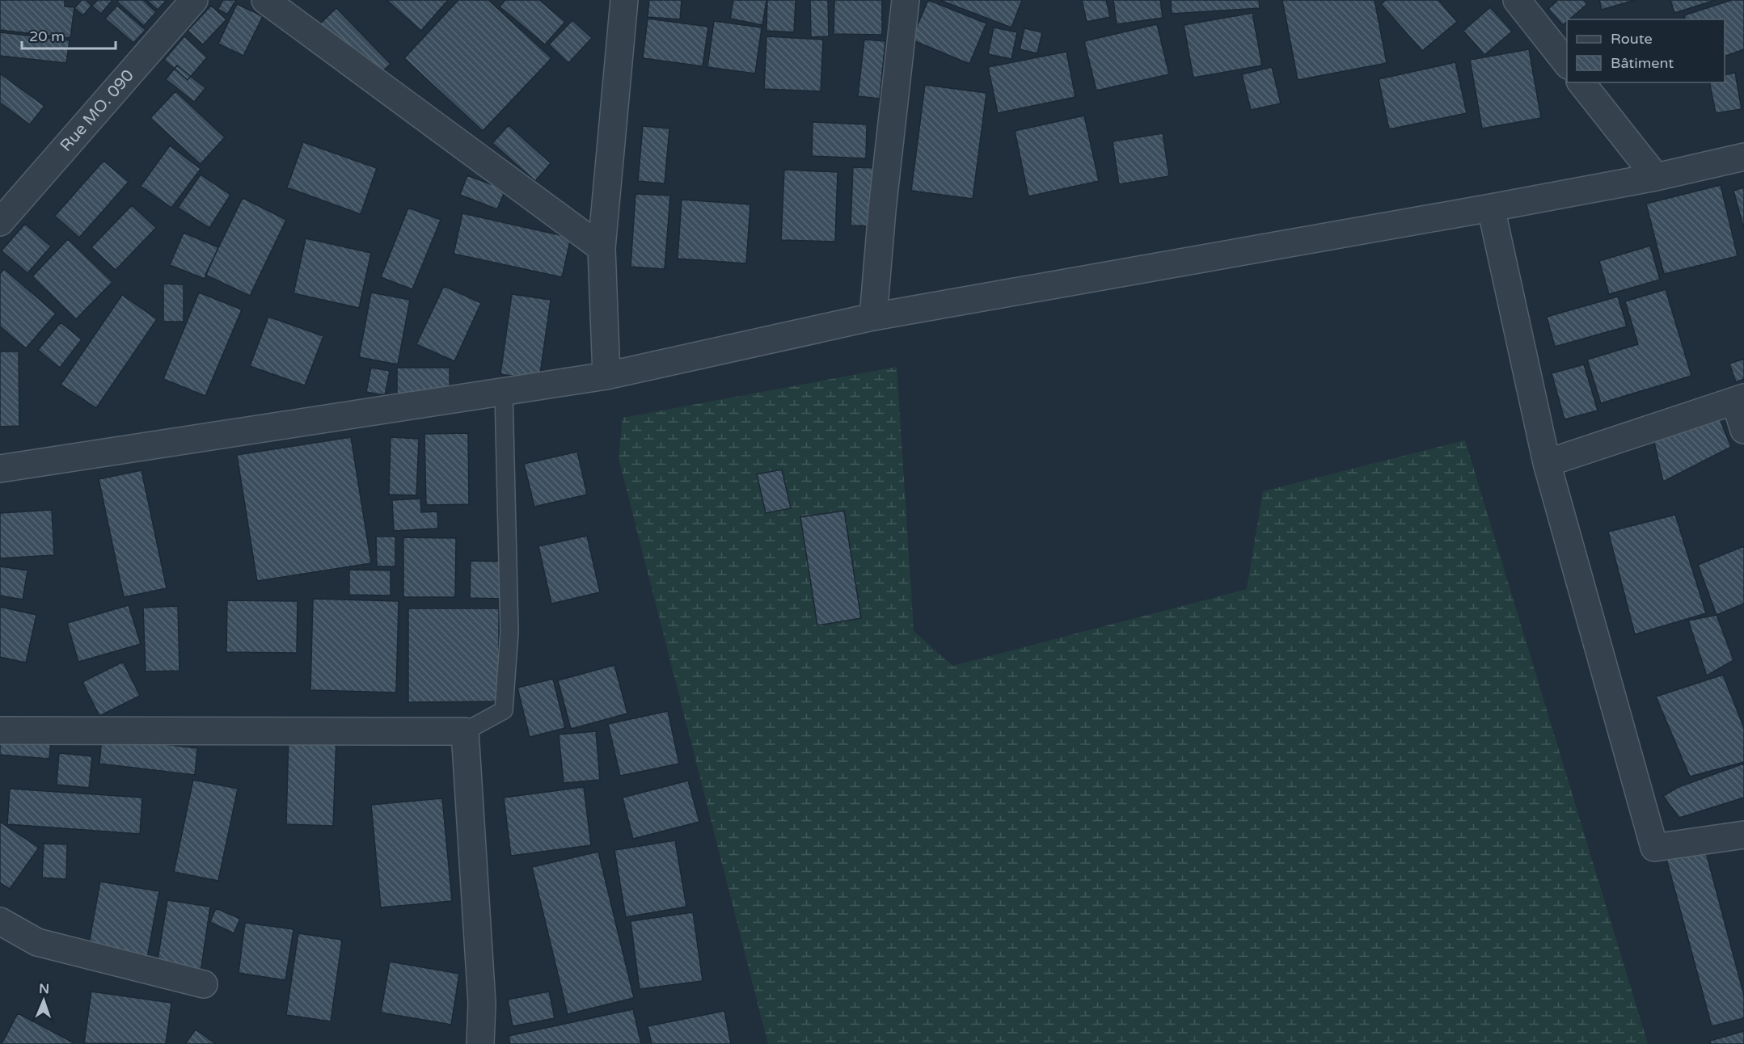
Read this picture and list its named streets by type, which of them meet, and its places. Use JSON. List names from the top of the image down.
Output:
{
  "streets": {
    "street": ["Rue MO. 090"]
  },
  "legend": ["Route", "Bâtiment"],
  "scale_bar": "20 m",
  "north": "top"
}
